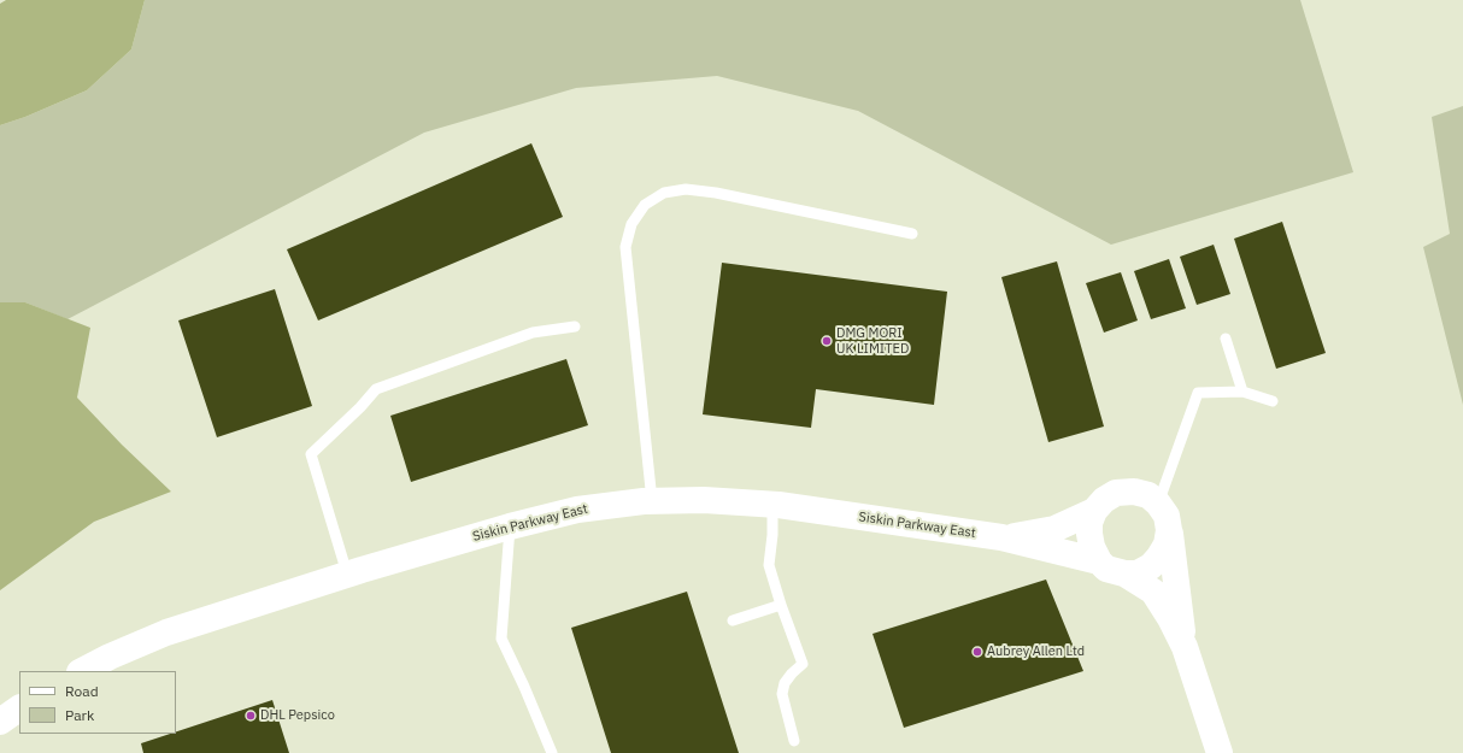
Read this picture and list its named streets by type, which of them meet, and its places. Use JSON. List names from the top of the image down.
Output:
{
  "streets": {
    "street": ["Siskin Parkway East"]
  },
  "places": ["DMG MORI UK LIMITED", "Aubrey Allen Ltd", "DHL Pepsico"],
  "legend": ["Road", "Park"]
}
